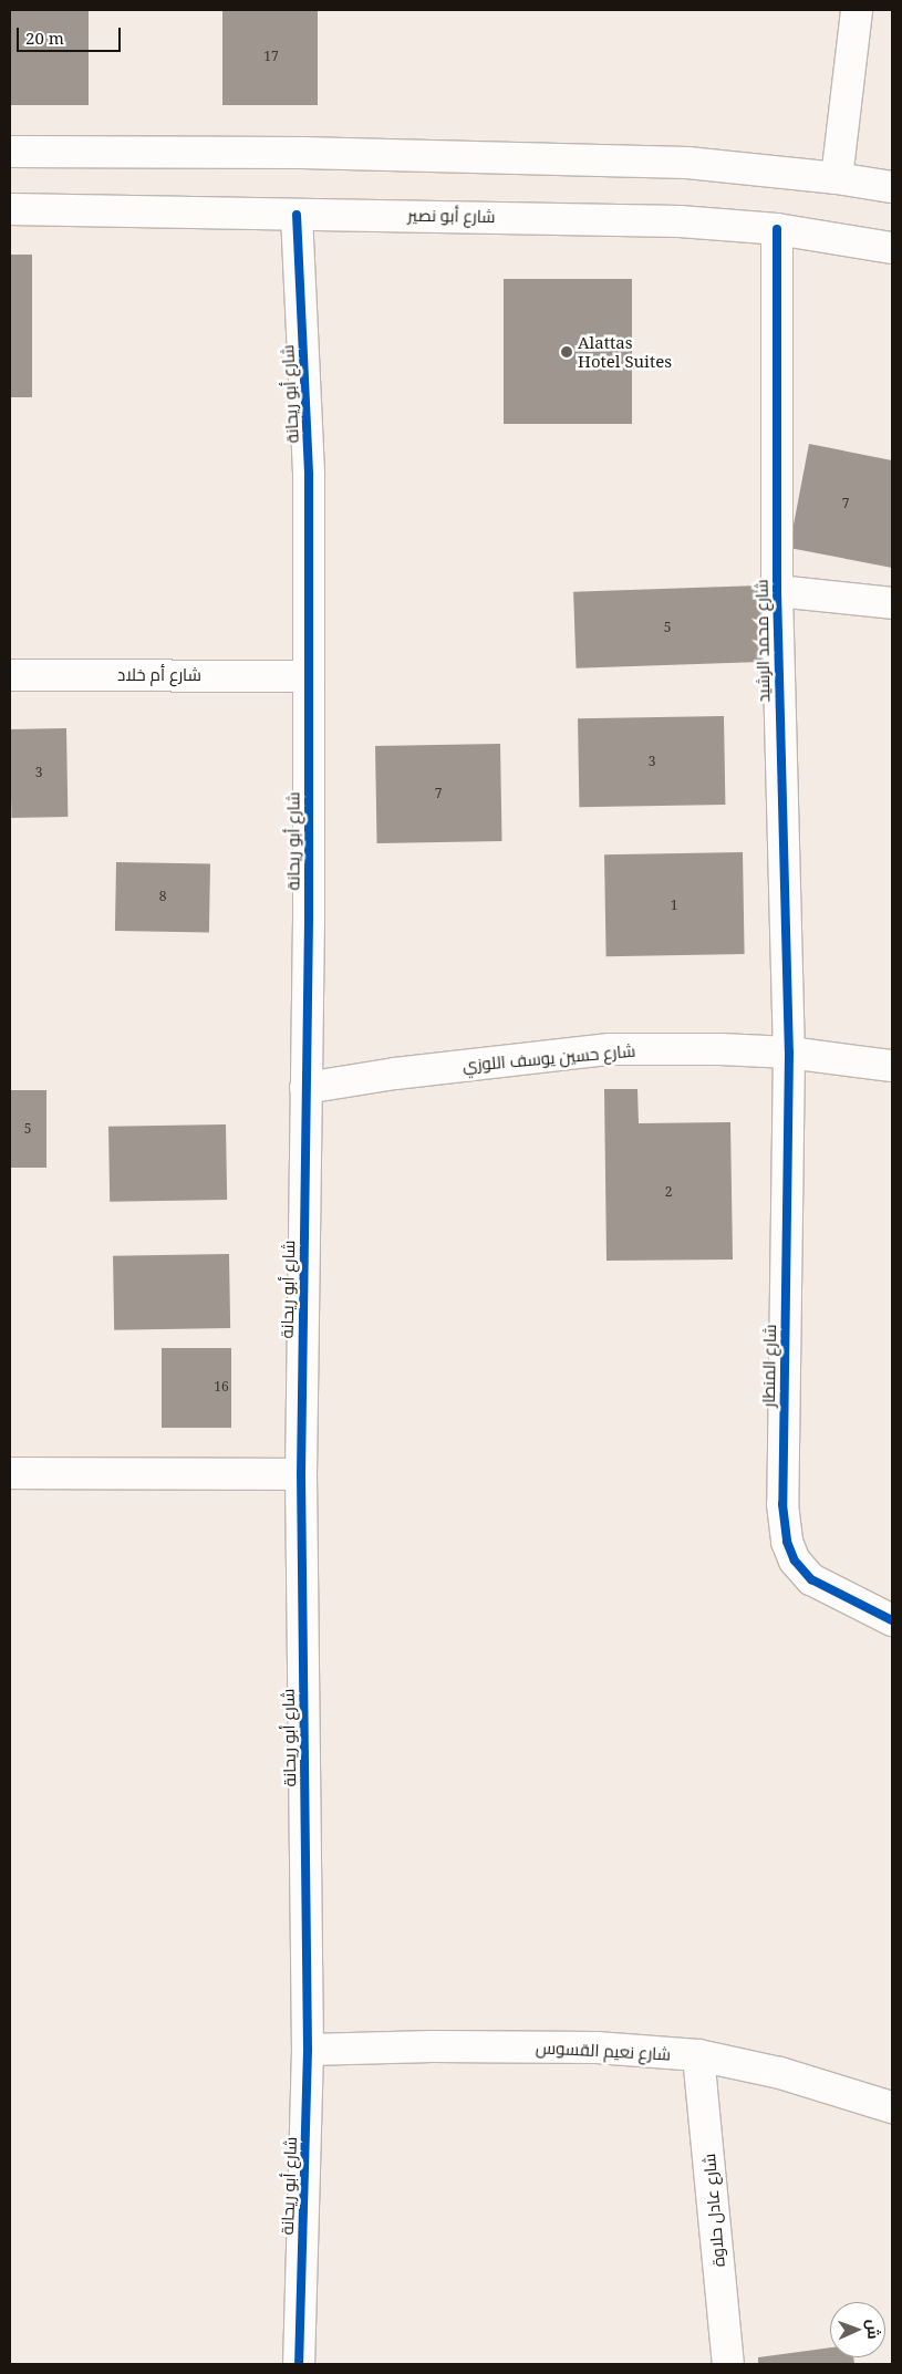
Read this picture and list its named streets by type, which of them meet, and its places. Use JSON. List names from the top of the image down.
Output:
{
  "streets": {
    "street": [
      "شارع أبو نصير",
      "شارع أبو ريحانة",
      "شارع محمد الرشيد",
      "شارع أم خلاد",
      "شارع حسين يوسف اللوزي",
      "شارع المنطار",
      "شارع نعيم القسوس",
      "شارع عادل حلاوة"
    ]
  },
  "crossings": [
    ["شارع أبو نصير", "شارع أبو ريحانة"],
    ["شارع أبو نصير", "شارع محمد الرشيد"],
    ["شارع أبو ريحانة", "شارع أم خلاد"],
    ["شارع أبو ريحانة", "شارع حسين يوسف اللوزي"],
    ["شارع أبو ريحانة", "شارع نعيم القسوس"],
    ["شارع محمد الرشيد", "شارع حسين يوسف اللوزي"],
    ["شارع محمد الرشيد", "شارع المنطار"],
    ["شارع حسين يوسف اللوزي", "شارع المنطار"],
    ["شارع نعيم القسوس", "شارع عادل حلاوة"]
  ],
  "places": ["Alattas Hotel Suites"],
  "house_numbers": [
    "17",
    "7",
    "5",
    "3",
    "3",
    "7",
    "8",
    "1",
    "5",
    "2",
    "16"
  ],
  "scale_bar": "20 m",
  "north": "right"
}
